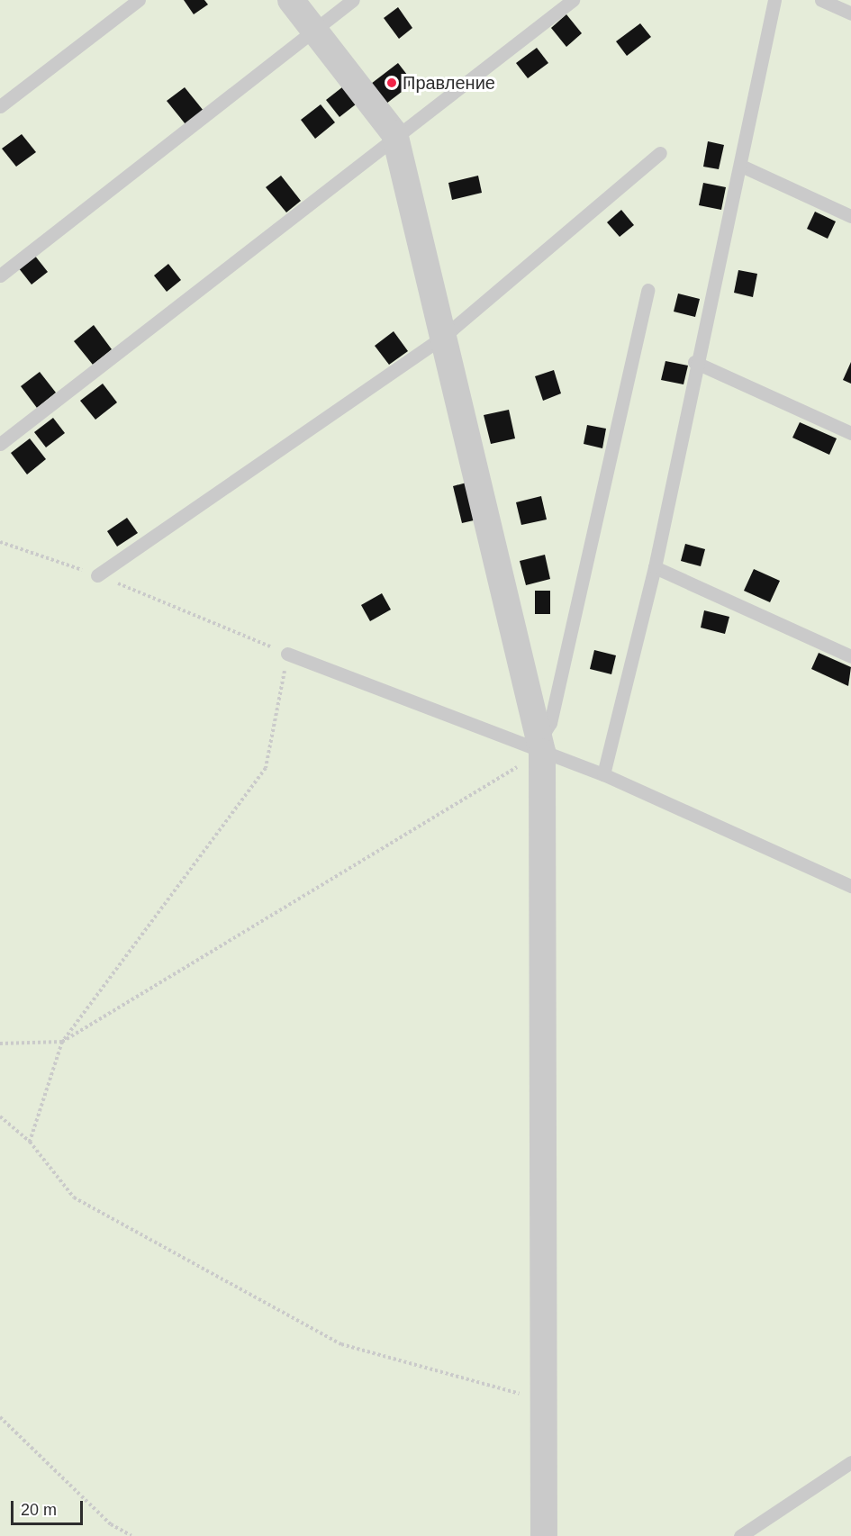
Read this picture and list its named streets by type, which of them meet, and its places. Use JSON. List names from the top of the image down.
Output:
{
  "places": ["Правление"],
  "scale_bar": "20 m"
}
